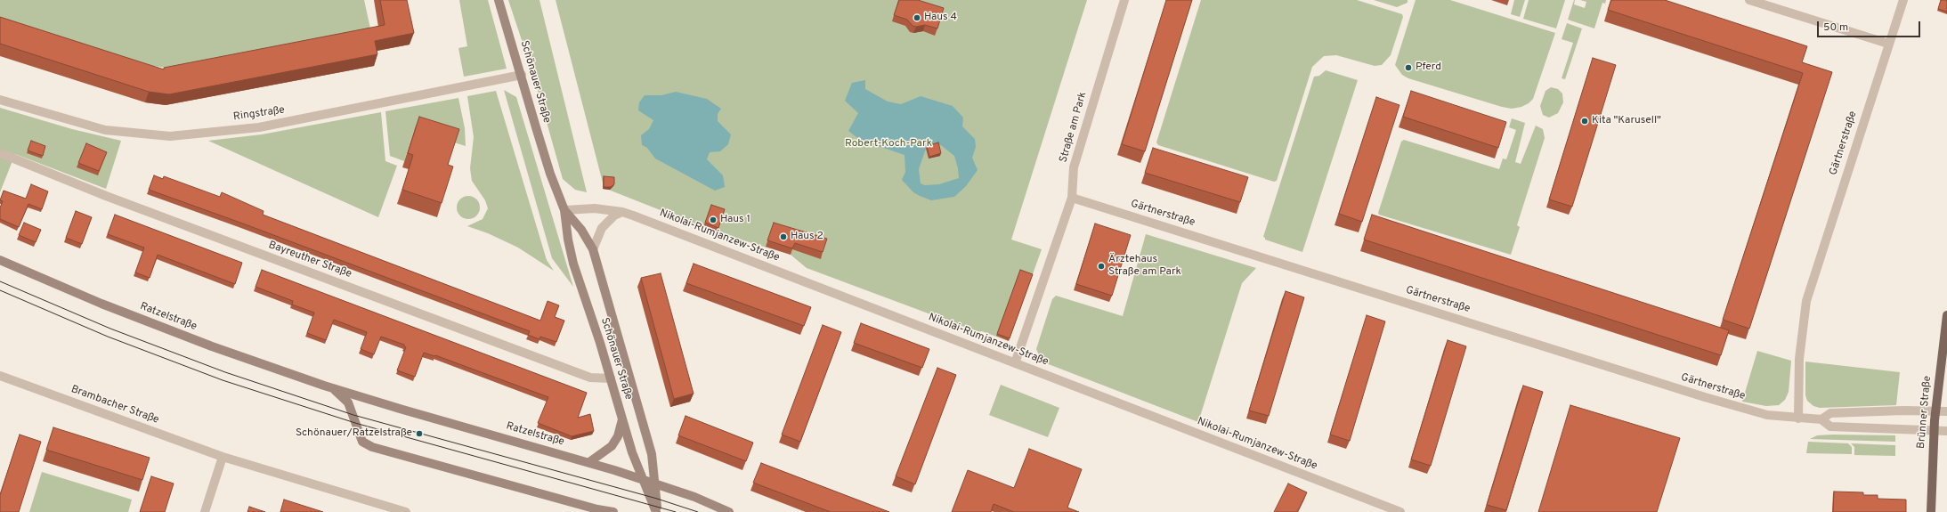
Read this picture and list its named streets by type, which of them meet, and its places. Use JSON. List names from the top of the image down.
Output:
{
  "streets": {
    "main road": ["Schönauer Straße", "Ratzelstraße", "Brünner Straße"],
    "street": [
      "Ringstraße",
      "Straße am Park",
      "Gärtnerstraße",
      "Nikolai-Rumjanzew-Straße",
      "Bayreuther Straße",
      "Brambacher Straße"
    ]
  },
  "crossings": [
    ["Schönauer Straße", "Ringstraße"],
    ["Schönauer Straße", "Nikolai-Rumjanzew-Straße"],
    ["Schönauer Straße", "Bayreuther Straße"],
    ["Schönauer Straße", "Ratzelstraße"],
    ["Straße am Park", "Gärtnerstraße"],
    ["Straße am Park", "Nikolai-Rumjanzew-Straße"],
    ["Gärtnerstraße", "Brünner Straße"]
  ],
  "parks": ["Robert-Koch-Park"],
  "places": [
    "Haus 4",
    "Pferd",
    "Kita \"Karusell\"",
    "Haus 1",
    "Haus 2",
    "Ärztehaus Straße am Park",
    "Schönauer/Ratzelstraße"
  ],
  "scale_bar": "50 m"
}
